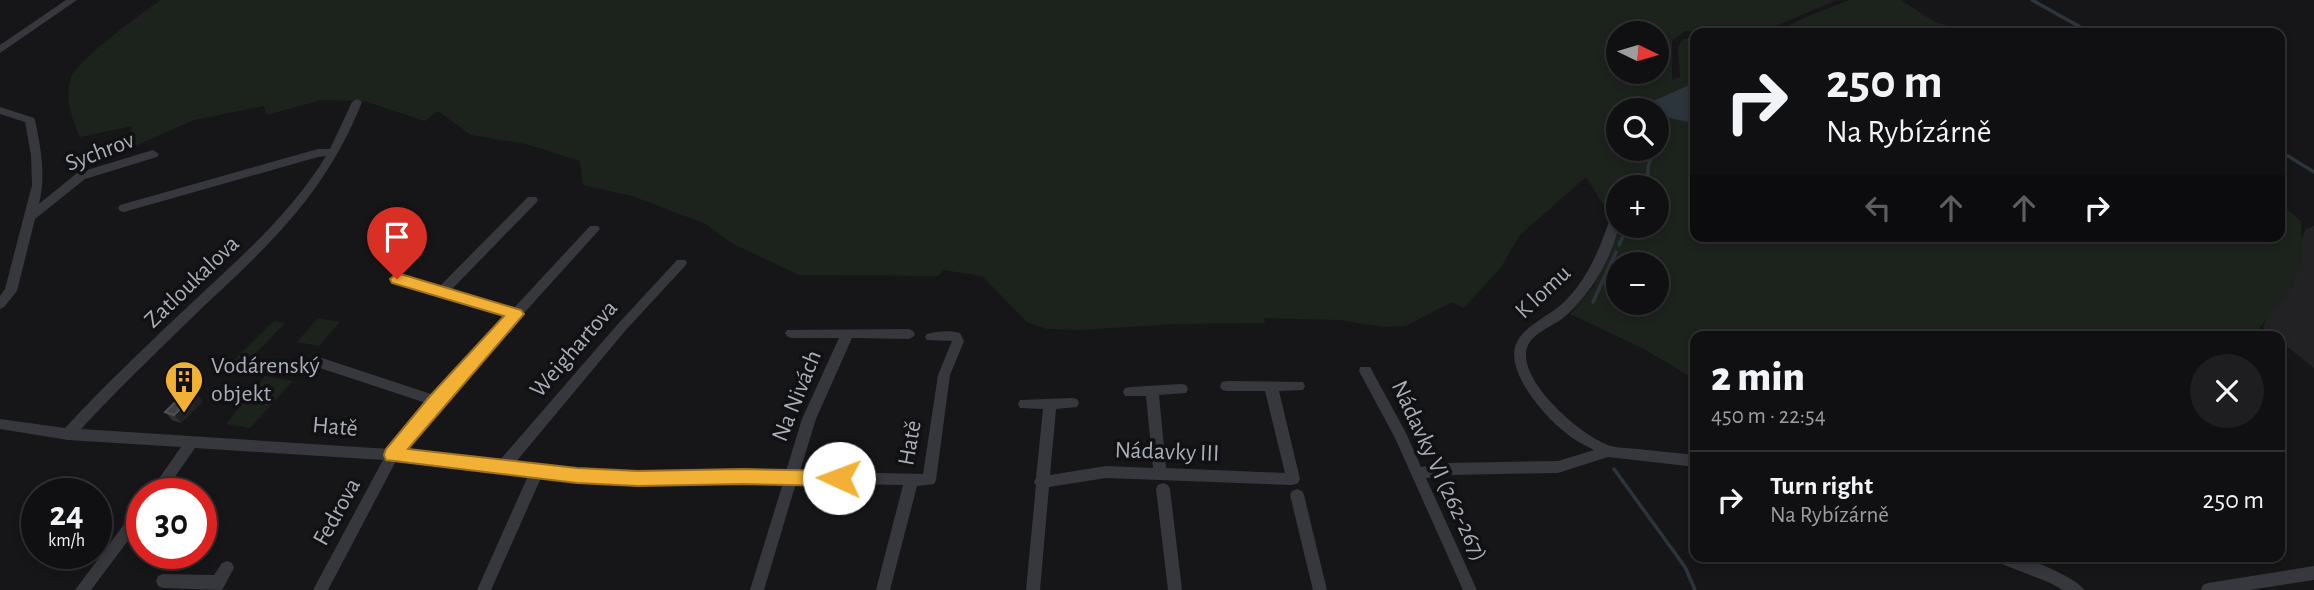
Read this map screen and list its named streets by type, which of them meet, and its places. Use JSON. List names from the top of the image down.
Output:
{
  "streets": {
    "street": [
      "Sychrov",
      "Zatloukalova",
      "K lomu",
      "Weighartova",
      "Na Nivách",
      "Hatě",
      "Nádavky III",
      "Nádavky VI (262-267)",
      "Fedrova"
    ]
  },
  "crossings": [
    ["Zatloukalova", "Hatě"],
    ["K lomu", "Nádavky VI (262-267)"],
    ["Weighartova", "Hatě"],
    ["Na Nivách", "Hatě"],
    ["Hatě", "Fedrova"]
  ],
  "places": {
    "building": ["Vodárenský objekt"]
  },
  "north": "right",
  "page": {
    "map_buttons": ["+", "−"],
    "turn": ["250 m", "Na Rybízárně"],
    "heading": ["2 min", "450 m · 22:54"],
    "list": [
      {
        "name": "Turn right",
        "note": "Na Rybízárně",
        "value": "250 m"
      }
    ],
    "speed": "24 km/h",
    "limit": "30"
  }
}
